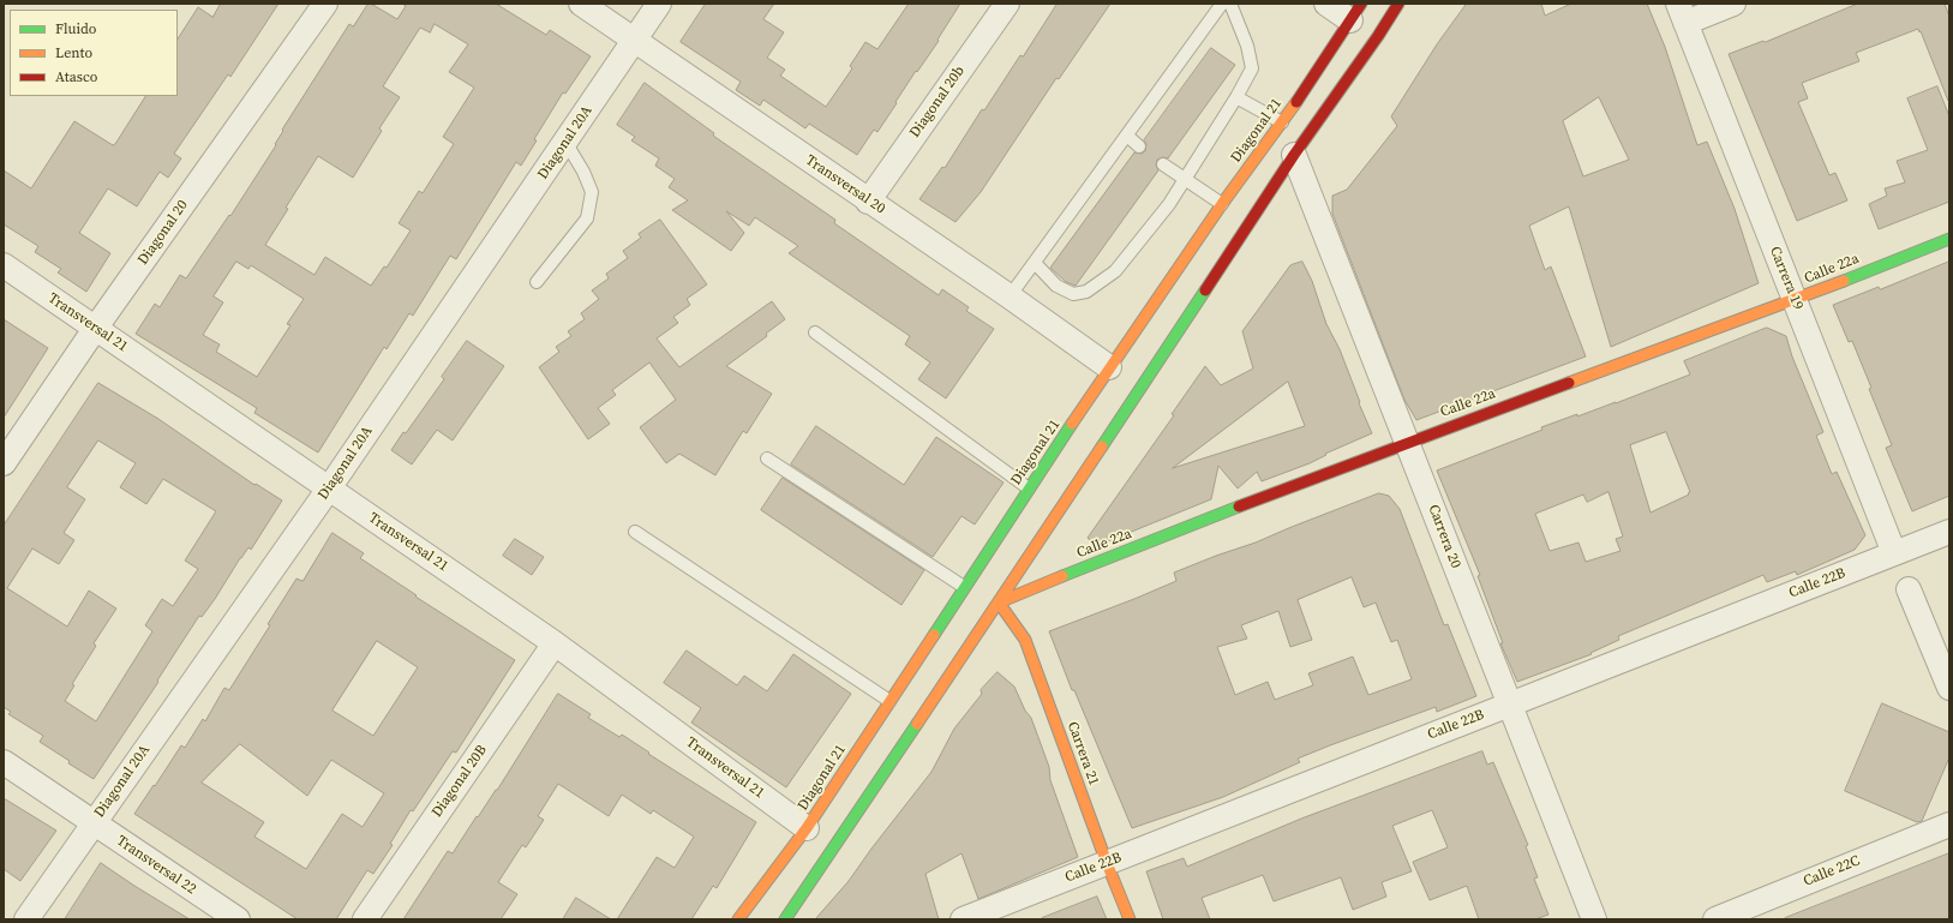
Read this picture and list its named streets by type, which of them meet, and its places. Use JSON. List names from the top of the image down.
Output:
{
  "streets": {
    "main road": ["Diagonal 21", "Calle 22a", "Carrera 21"],
    "street": [
      "Diagonal 20b",
      "Diagonal 20A",
      "Transversal 20",
      "Diagonal 20",
      "Carrera 19",
      "Transversal 21",
      "Carrera 20",
      "Calle 22B",
      "Diagonal 20B",
      "Transversal 22",
      "Calle 22C"
    ]
  },
  "crossings": [
    ["Diagonal 20b", "Transversal 20"],
    ["Diagonal 21", "Transversal 20"],
    ["Diagonal 21", "Transversal 21"],
    ["Diagonal 20A", "Transversal 20"],
    ["Diagonal 20A", "Transversal 21"],
    ["Diagonal 20A", "Transversal 22"],
    ["Diagonal 20", "Transversal 21"],
    ["Calle 22a", "Carrera 19"],
    ["Calle 22a", "Carrera 20"],
    ["Calle 22a", "Carrera 21"],
    ["Carrera 19", "Calle 22B"],
    ["Transversal 21", "Diagonal 20B"],
    ["Carrera 20", "Calle 22B"],
    ["Calle 22B", "Carrera 21"]
  ],
  "legend": ["Fluido", "Lento", "Atasco"]
}
